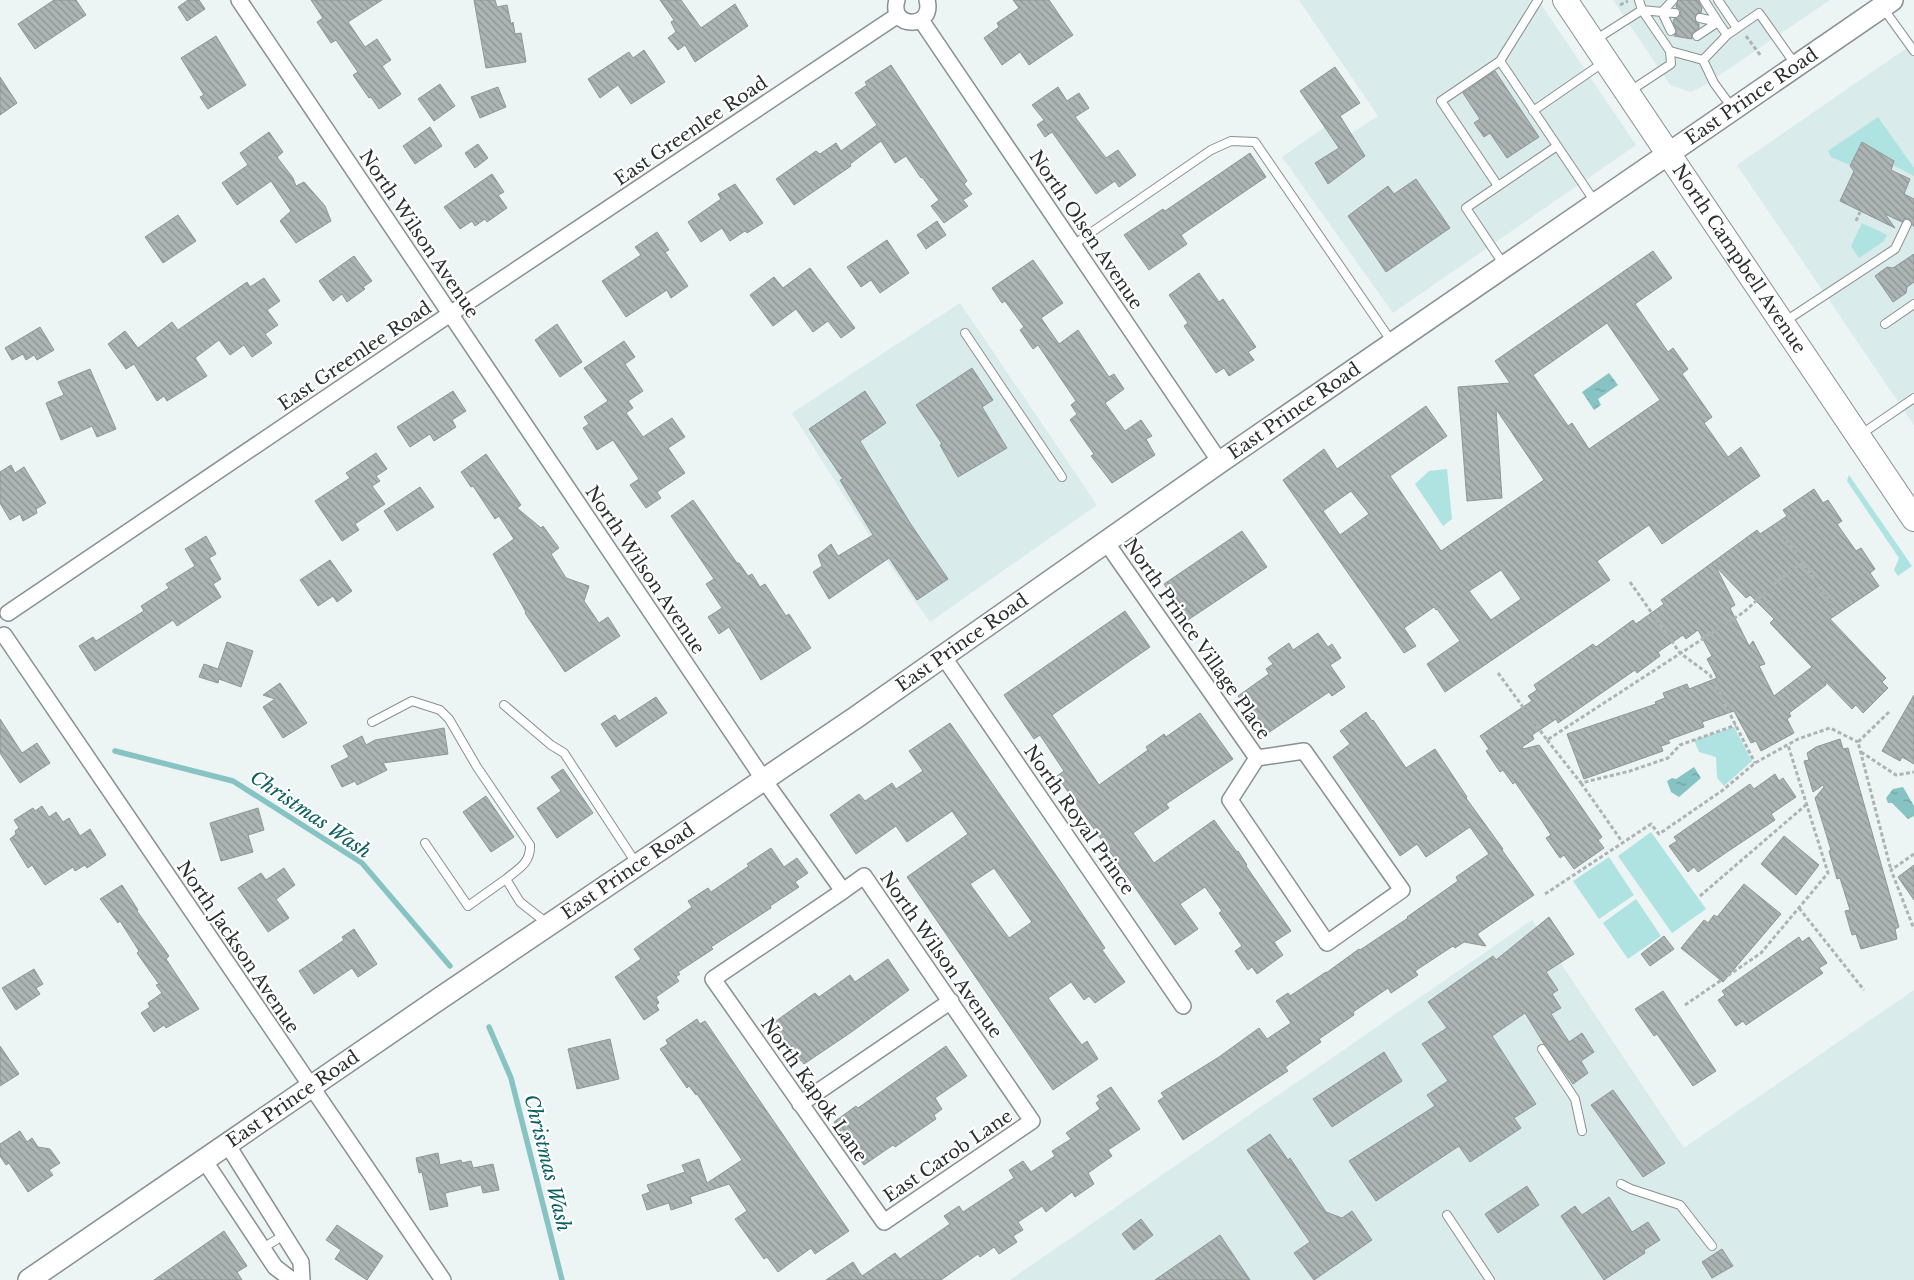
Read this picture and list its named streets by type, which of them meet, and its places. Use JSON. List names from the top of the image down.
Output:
{
  "streets": {
    "main road": ["East Prince Road", "North Campbell Avenue"],
    "street": [
      "East Greenlee Road",
      "North Olsen Avenue",
      "North Wilson Avenue",
      "North Prince Village Place",
      "North Royal Prince",
      "North Jackson Avenue",
      "North Kapok Lane",
      "East Carob Lane"
    ]
  },
  "crossings": [
    ["East Prince Road", "North Olsen Avenue"],
    ["East Prince Road", "North Wilson Avenue"],
    ["East Prince Road", "North Campbell Avenue"],
    ["East Prince Road", "North Prince Village Place"],
    ["East Prince Road", "North Royal Prince"],
    ["East Prince Road", "North Jackson Avenue"],
    ["East Greenlee Road", "North Wilson Avenue"],
    ["North Wilson Avenue", "North Kapok Lane"],
    ["North Wilson Avenue", "East Carob Lane"],
    ["North Kapok Lane", "East Carob Lane"]
  ],
  "water": ["Christmas Wash"]
}
